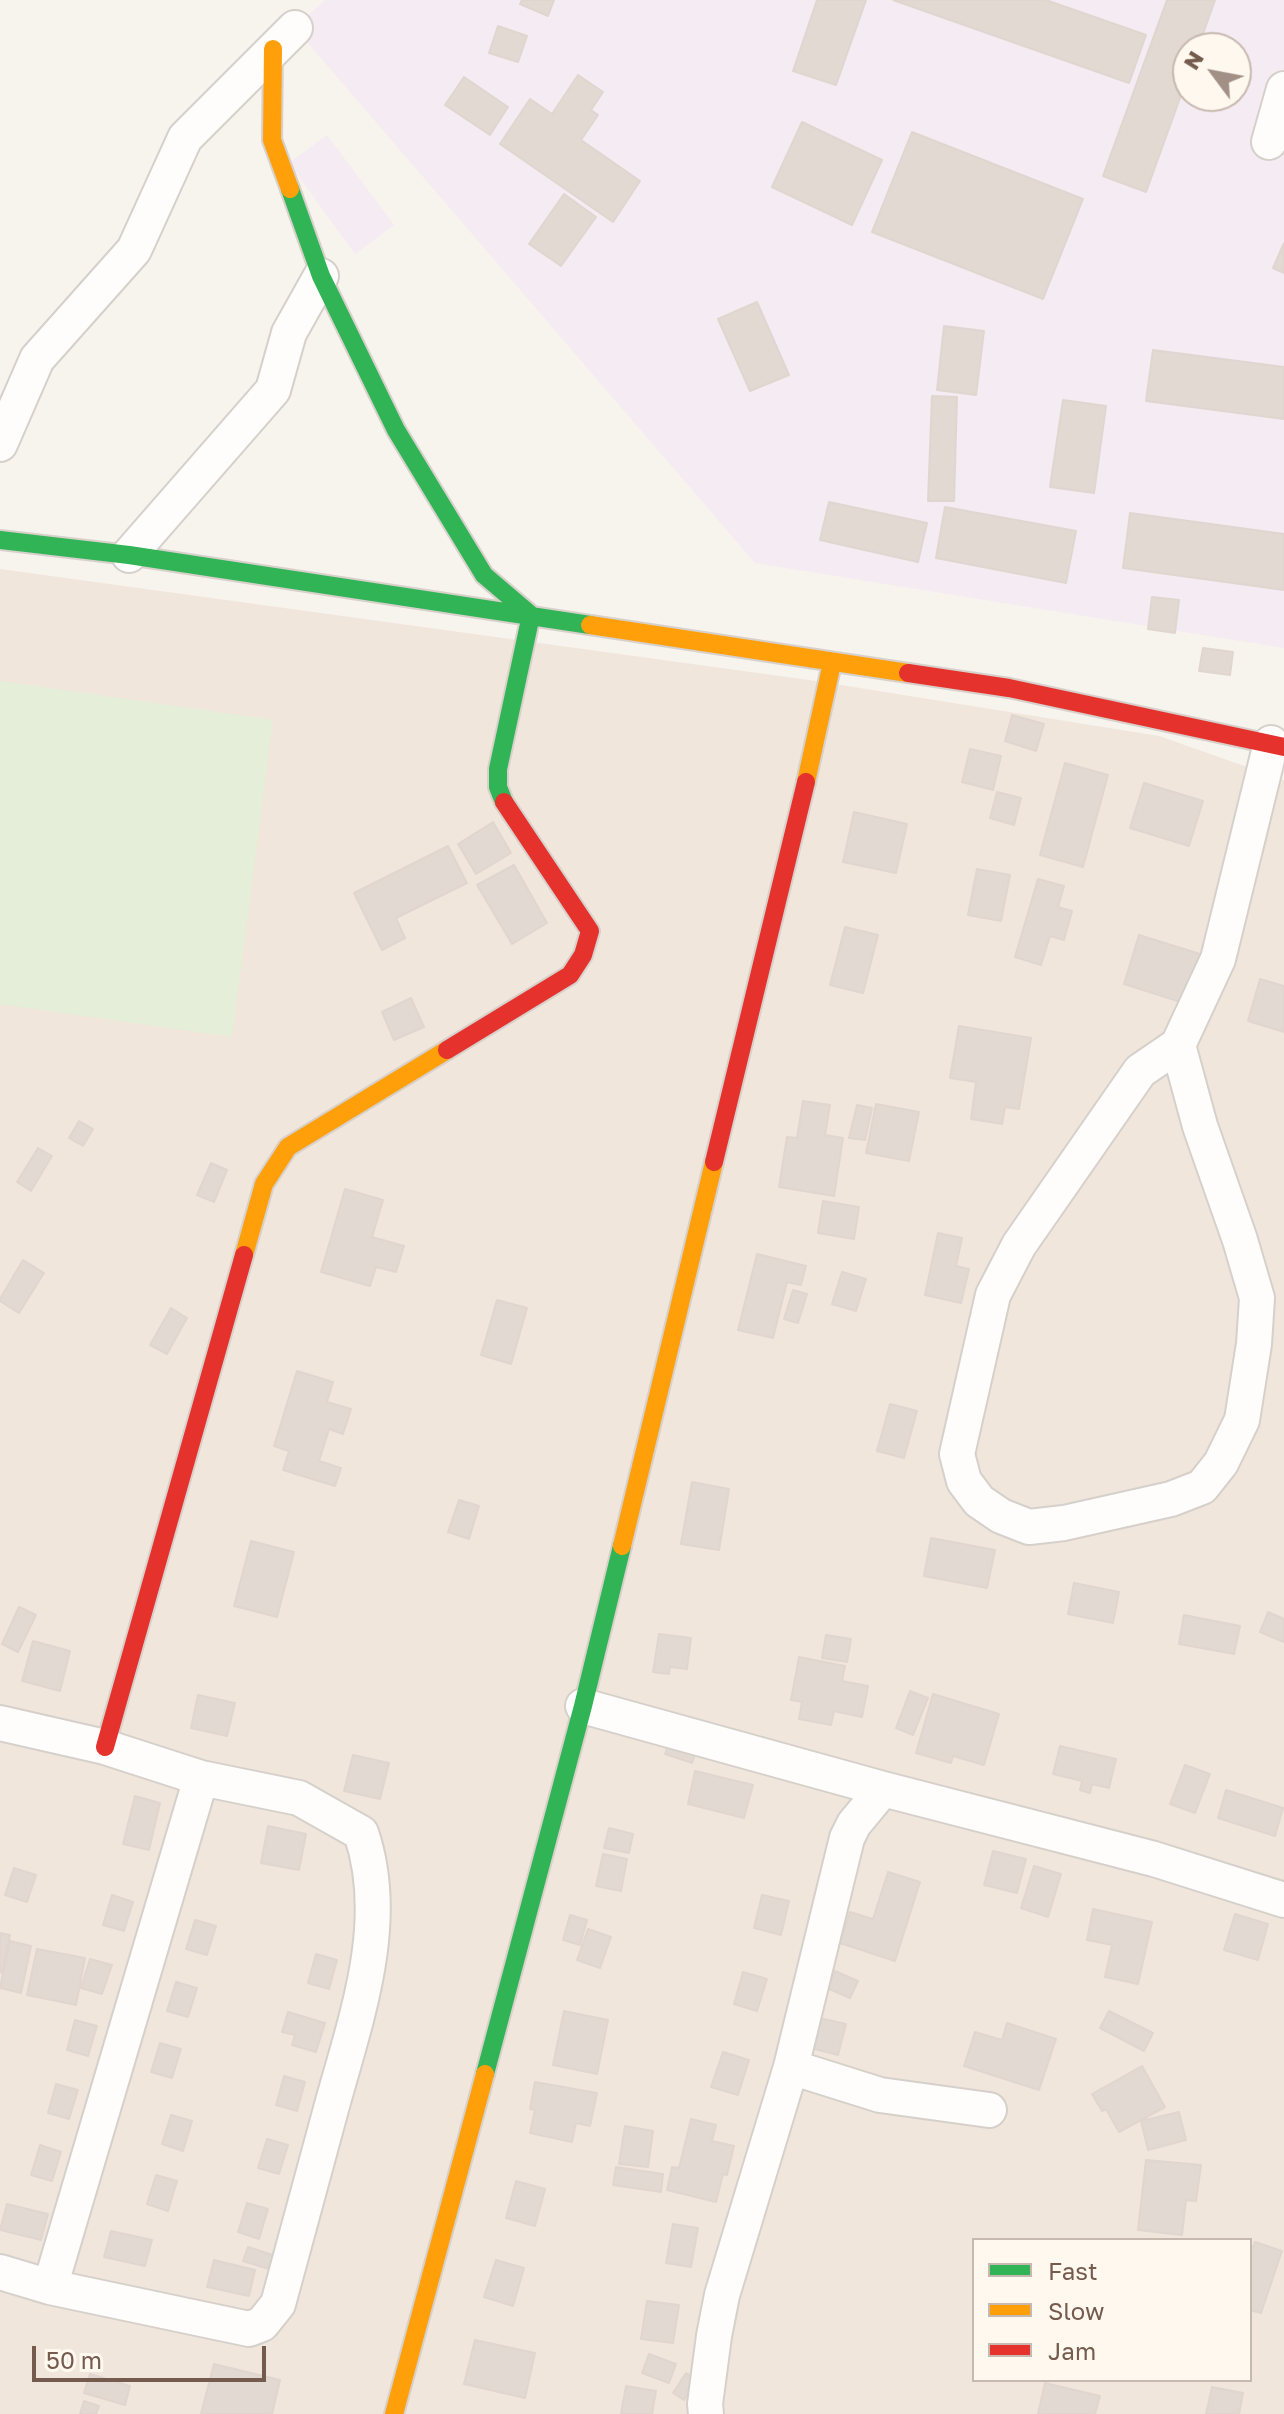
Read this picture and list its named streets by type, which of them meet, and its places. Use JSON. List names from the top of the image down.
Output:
{
  "legend": ["Fast", "Slow", "Jam"],
  "scale_bar": "50 m",
  "north": "top left"
}
